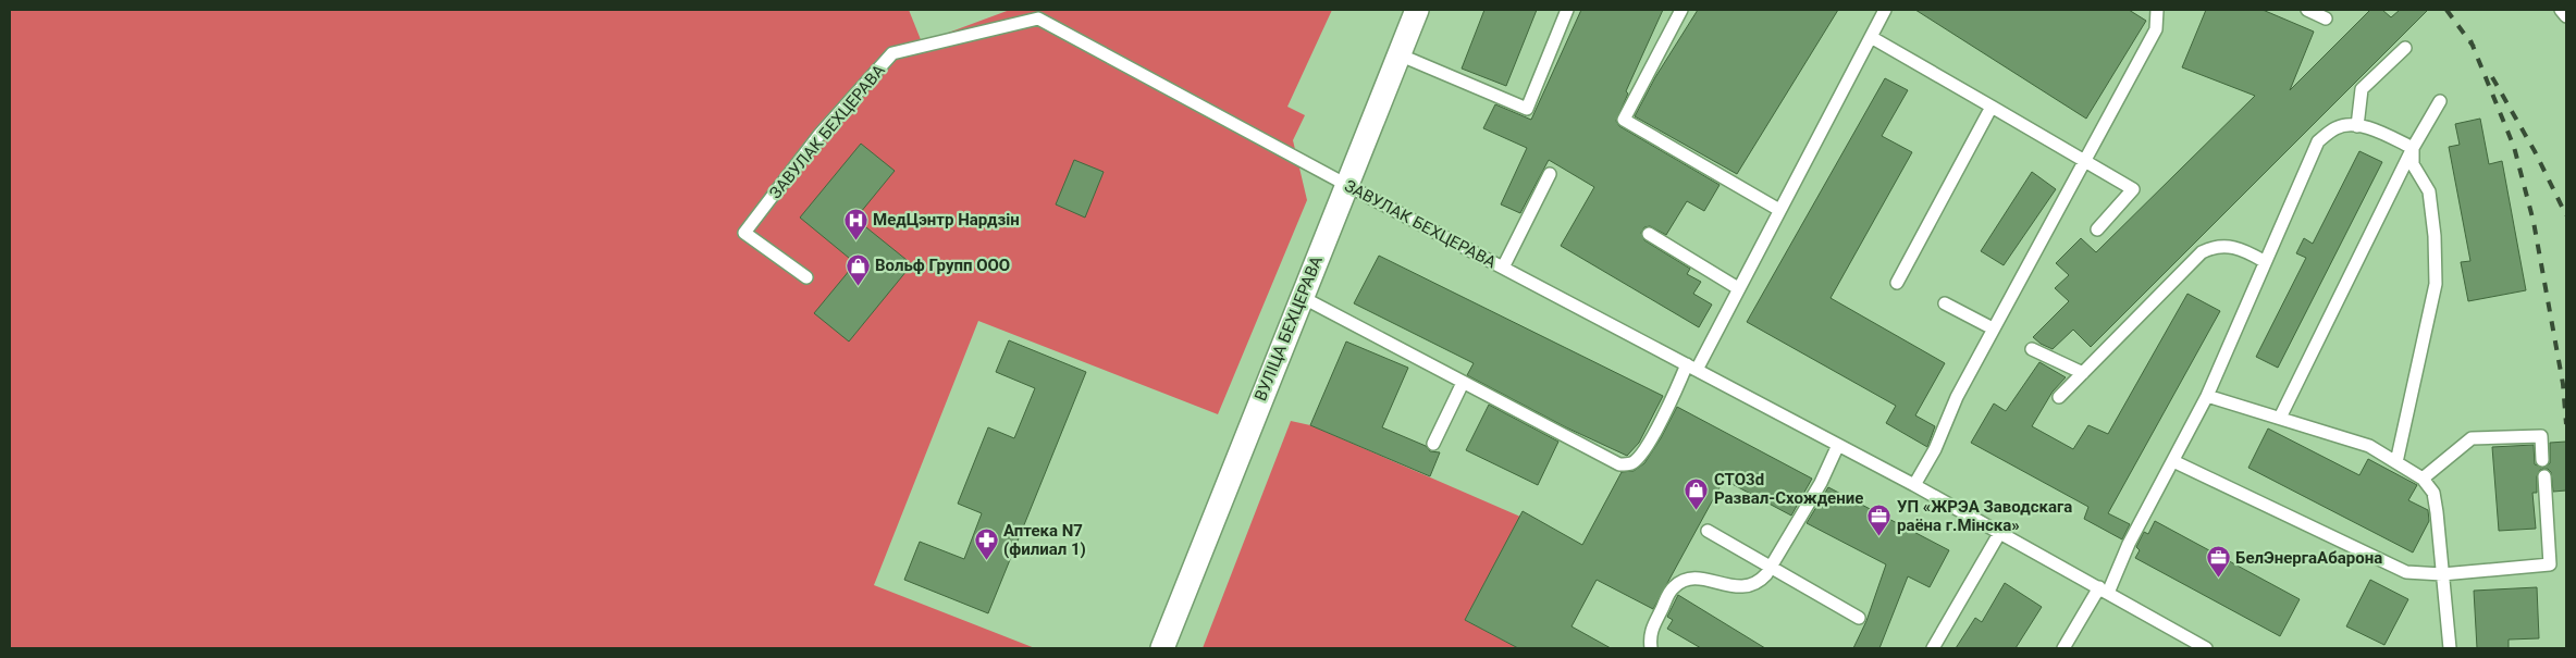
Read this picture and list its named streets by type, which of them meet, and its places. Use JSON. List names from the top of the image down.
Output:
{
  "streets": {
    "street": ["ВУЛІЦА БЕХЦЕРАВА"],
    "lane": ["ЗАВУЛАК БЕХЦЕРАВА"]
  },
  "crossings": [
    ["ЗАВУЛАК БЕХЦЕРАВА", "ВУЛІЦА БЕХЦЕРАВА"]
  ],
  "places": {
    "hospital": ["МедЦэнтр Нардзін"],
    "shop": ["Вольф Групп ООО", "СТО3d Развал-Схождение"],
    "office": ["УП «ЖРЭА Заводскага раёна г.Мінска»", "БелЭнергаАбарона"],
    "pharmacy": ["Аптека N7 (филиал 1)"]
  }
}
